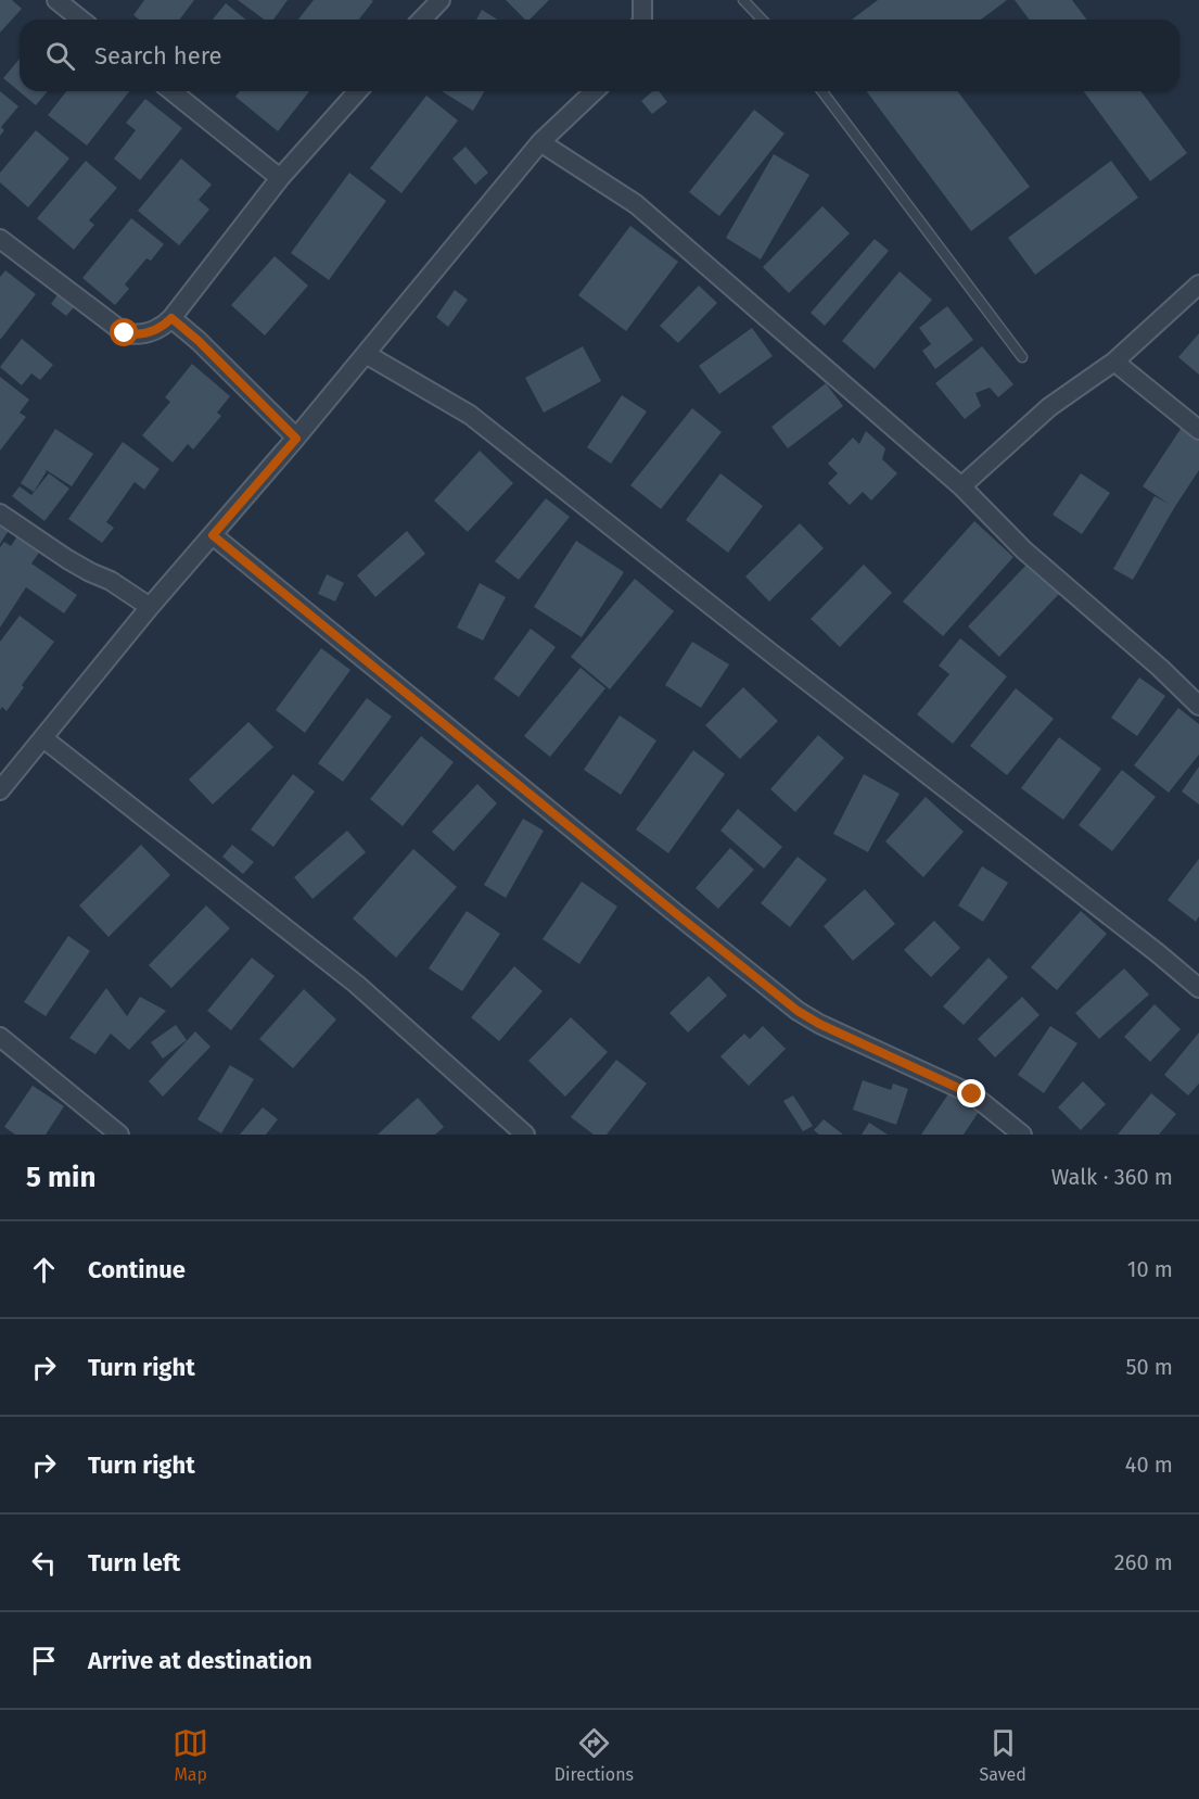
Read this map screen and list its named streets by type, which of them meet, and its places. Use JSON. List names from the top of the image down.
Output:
{
  "page": {
    "search": "Search here",
    "heading": ["5 min", "Walk · 360 m"],
    "list": [
      ["Continue", "10 m"],
      ["Turn right", "50 m"],
      ["Turn right", "40 m"],
      ["Turn left", "260 m"],
      "Arrive at destination"
    ],
    "nav": ["Map", "Directions", "Saved"]
  }
}
